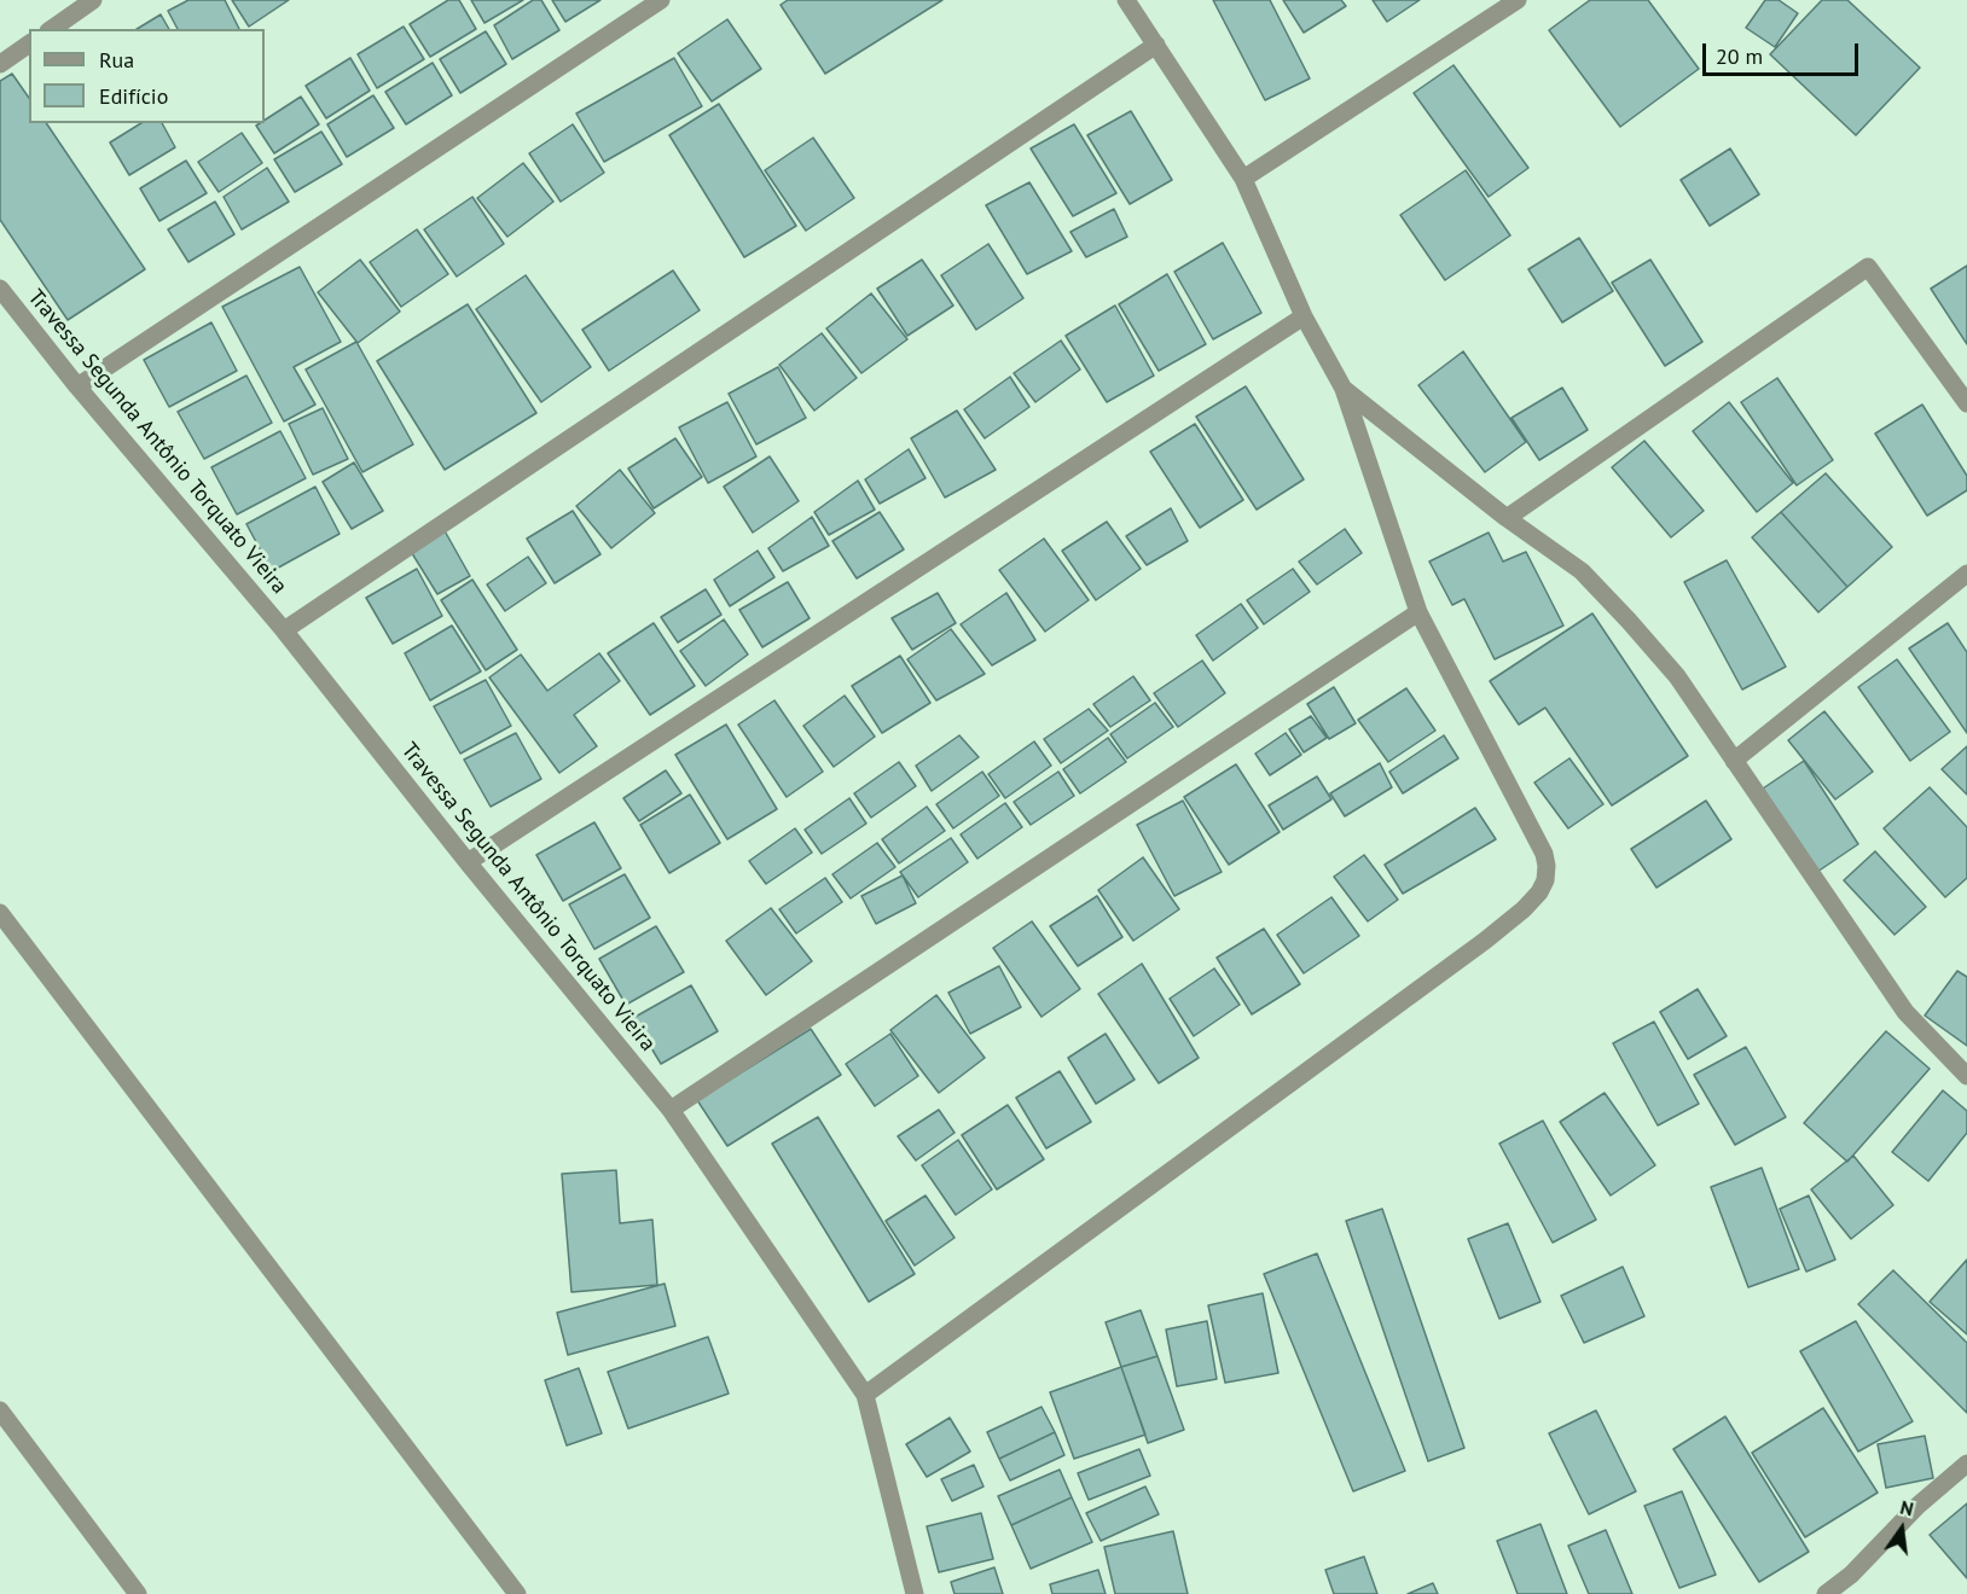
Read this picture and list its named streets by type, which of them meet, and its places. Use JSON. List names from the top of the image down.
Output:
{
  "streets": {
    "street": ["Travessa Segunda Antônio Torquato Vieira"]
  },
  "legend": ["Rua", "Edifício"],
  "scale_bar": "20 m",
  "north": "top"
}
